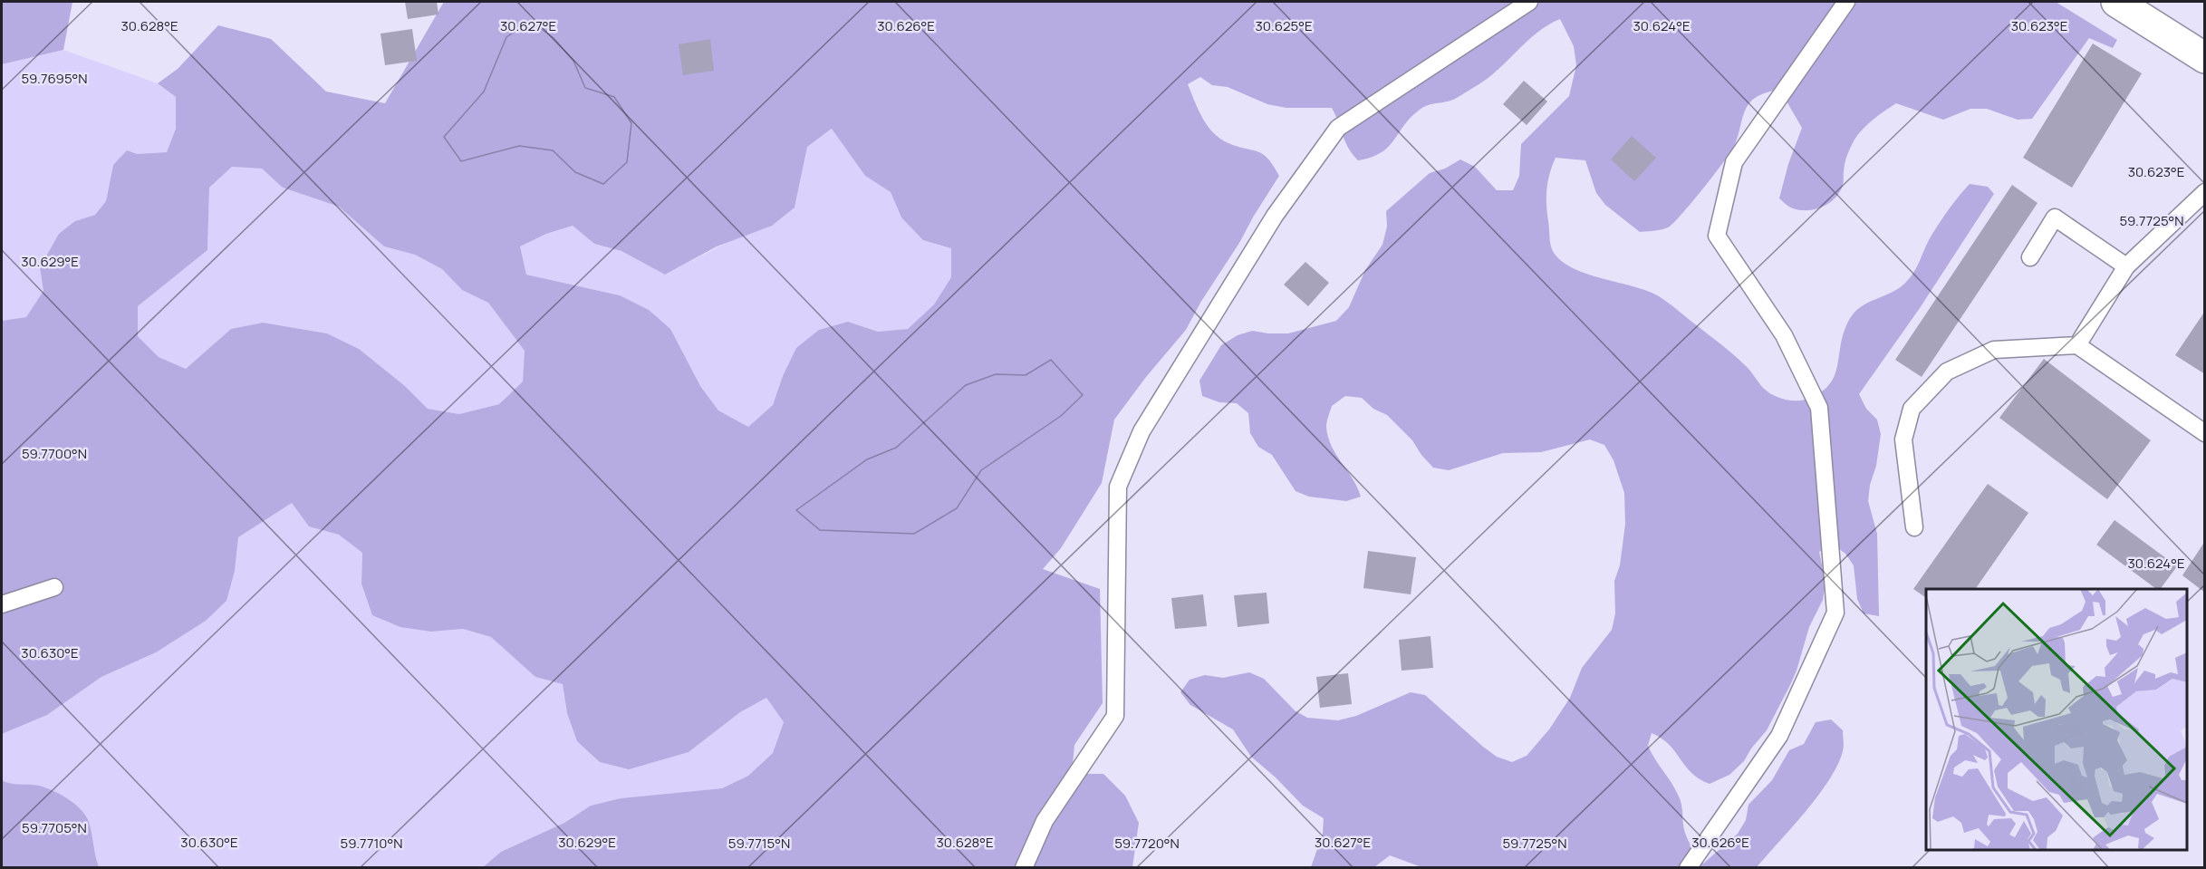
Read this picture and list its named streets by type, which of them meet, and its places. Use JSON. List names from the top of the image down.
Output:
{
  "coordinates": [
    "30.623°E",
    "30.628°E",
    "30.627°E",
    "30.626°E",
    "30.625°E",
    "30.624°E",
    "59.7695°N",
    "59.7725°N",
    "30.629°E",
    "59.7700°N",
    "30.630°E",
    "59.7705°N",
    "59.7710°N",
    "59.7715°N",
    "59.7720°N"
  ]
}
